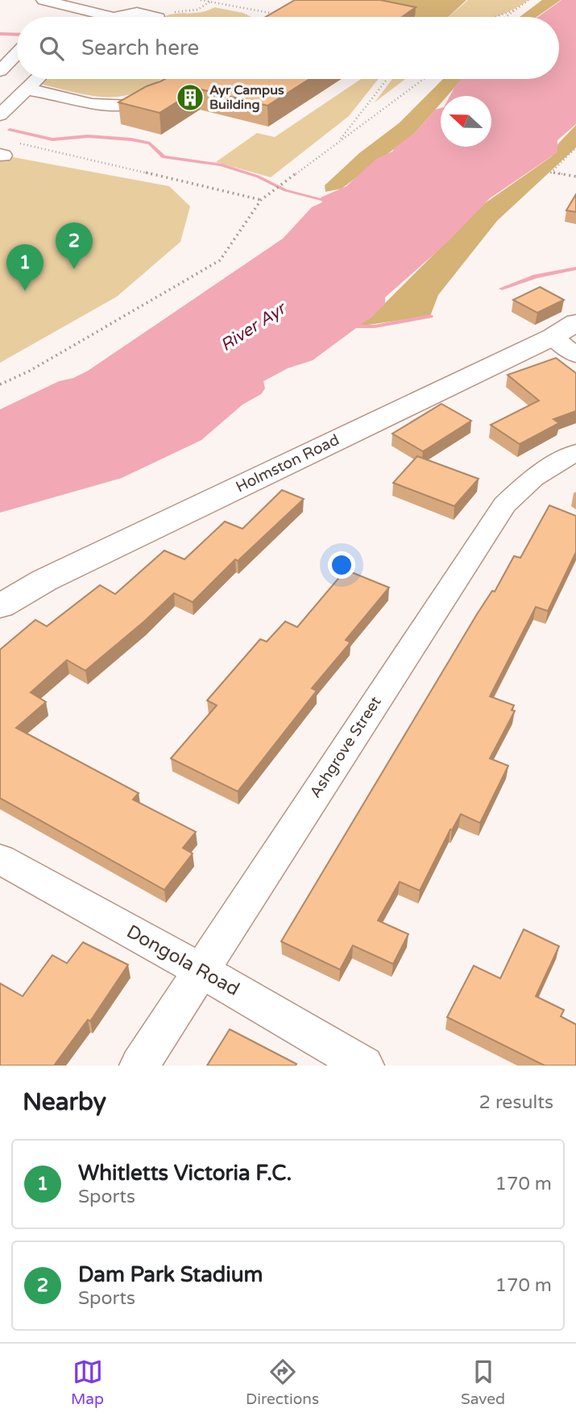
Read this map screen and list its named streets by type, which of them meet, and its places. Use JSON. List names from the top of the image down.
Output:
{
  "streets": {
    "main road": ["Holmston Road"],
    "street": ["Ashgrove Street", "Dongola Road"]
  },
  "crossings": [
    ["Ashgrove Street", "Dongola Road"]
  ],
  "water": ["River Ayr"],
  "places": {
    "building": ["Ayr Campus Building"]
  },
  "north": "left",
  "page": {
    "search": "Search here",
    "pins": ["2", "1"],
    "heading": ["Nearby", "2 results"],
    "list": [
      {
        "mark": "1",
        "name": "Whitletts Victoria F.C.",
        "note": "Sports",
        "value": "170 m"
      },
      {
        "mark": "2",
        "name": "Dam Park Stadium",
        "note": "Sports",
        "value": "170 m"
      }
    ],
    "nav": ["Map", "Directions", "Saved"]
  }
}
